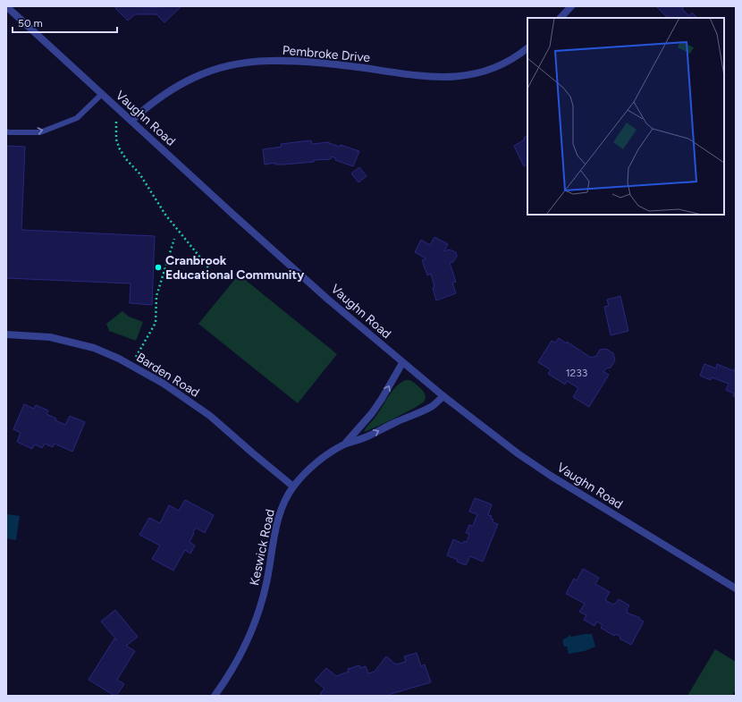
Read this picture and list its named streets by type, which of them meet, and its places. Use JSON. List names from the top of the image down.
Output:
{
  "streets": {
    "street": [
      "Pembroke Drive",
      "Vaughn Road",
      "Barden Road",
      "Keswick Road"
    ]
  },
  "crossings": [
    ["Pembroke Drive", "Vaughn Road"],
    ["Vaughn Road", "Keswick Road"],
    ["Barden Road", "Keswick Road"]
  ],
  "places": ["Cranbrook Educational Community"],
  "house_numbers": ["1233"],
  "scale_bar": "50 m"
}
